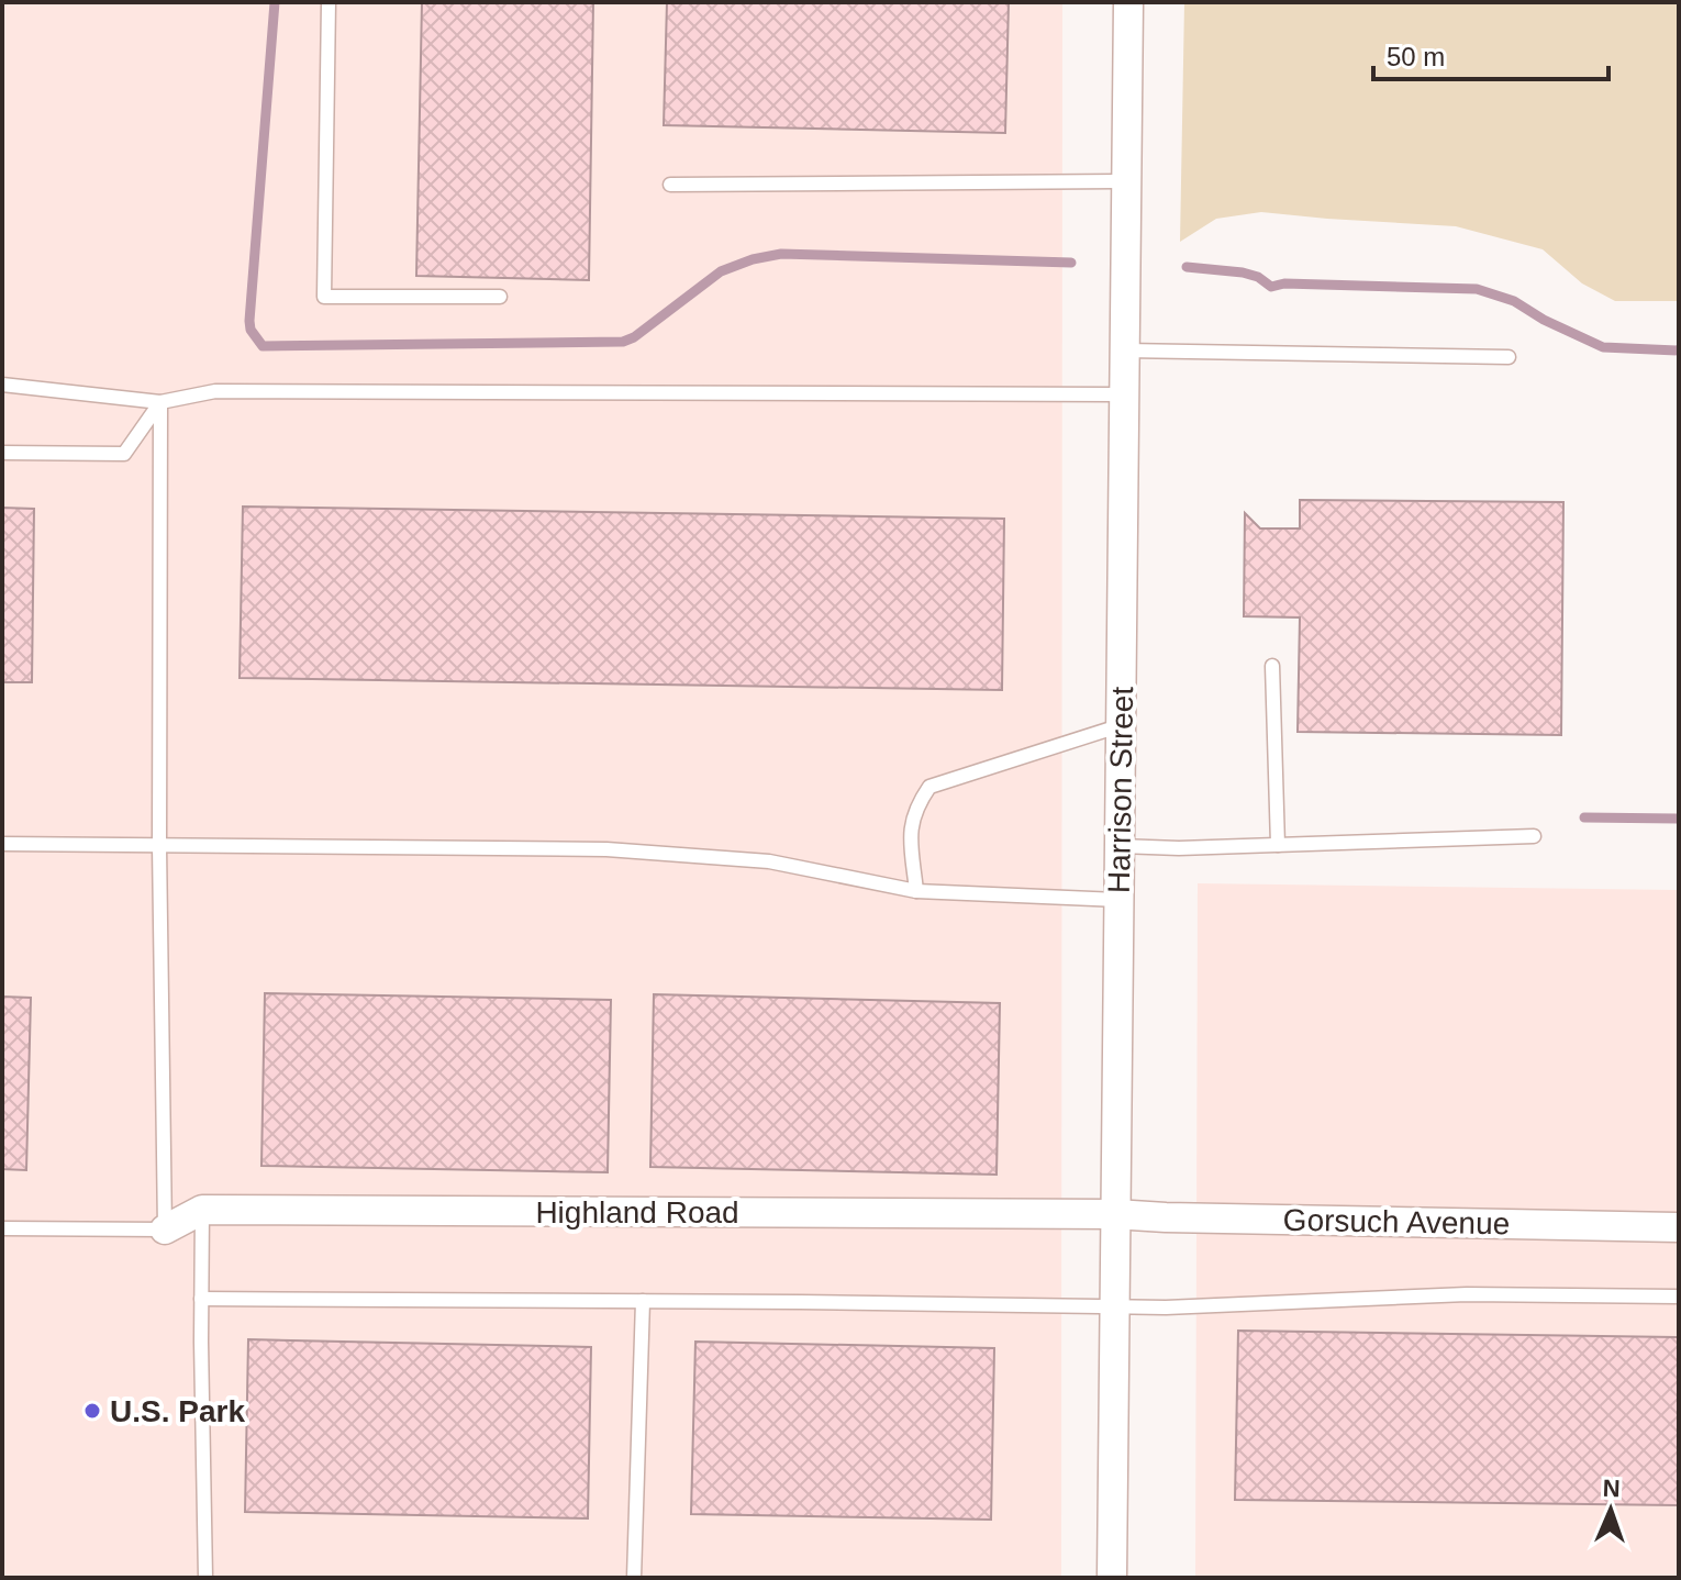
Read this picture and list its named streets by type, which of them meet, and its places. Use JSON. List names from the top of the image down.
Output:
{
  "streets": {
    "street": ["Harrison Street", "Highland Road", "Gorsuch Avenue"]
  },
  "crossings": [
    ["Harrison Street", "Highland Road"],
    ["Harrison Street", "Gorsuch Avenue"],
    ["Highland Road", "Gorsuch Avenue"]
  ],
  "places": ["U.S. Park"],
  "scale_bar": "50 m",
  "north": "top"
}
